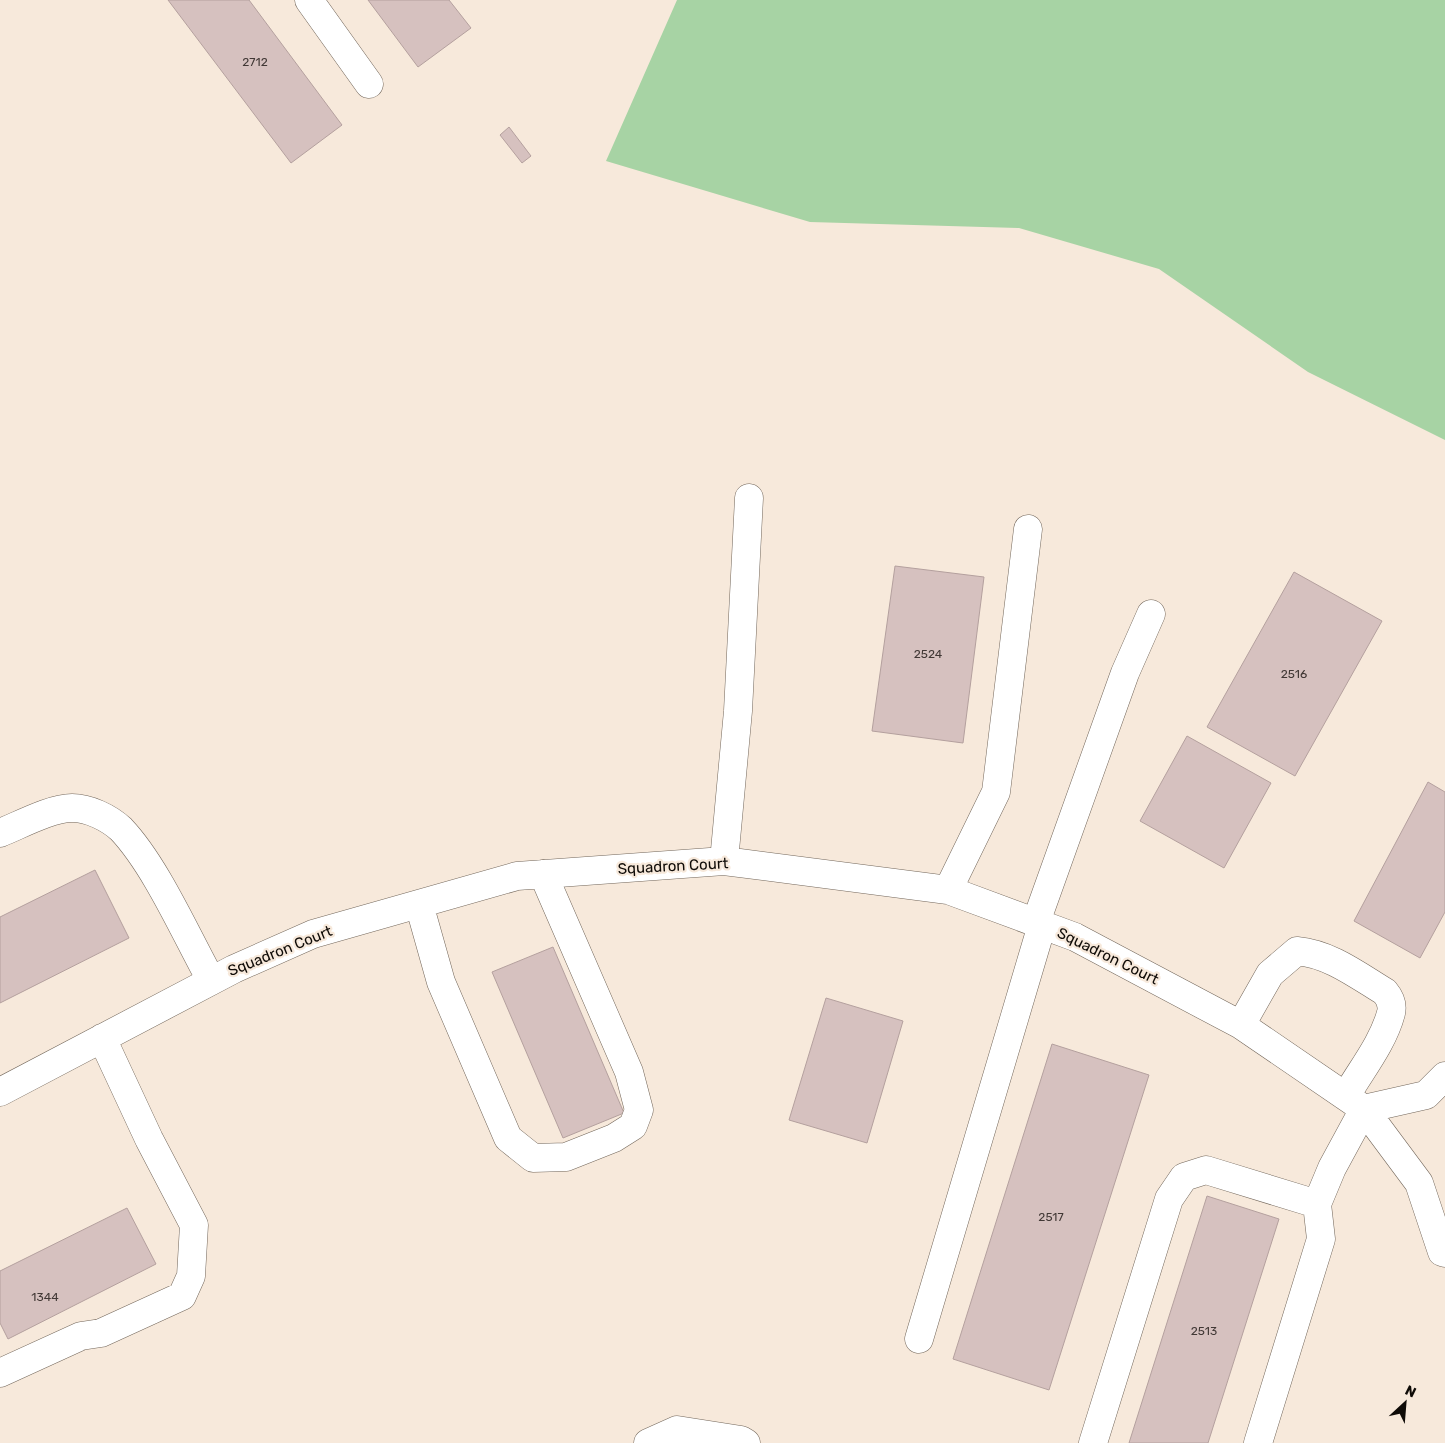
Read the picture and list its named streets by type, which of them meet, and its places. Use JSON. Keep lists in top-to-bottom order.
{
  "streets": {
    "street": ["Squadron Court"]
  },
  "house_numbers": [
    "2712",
    "2524",
    "2516",
    "2517",
    "1344",
    "2513"
  ],
  "north": "top right"
}
